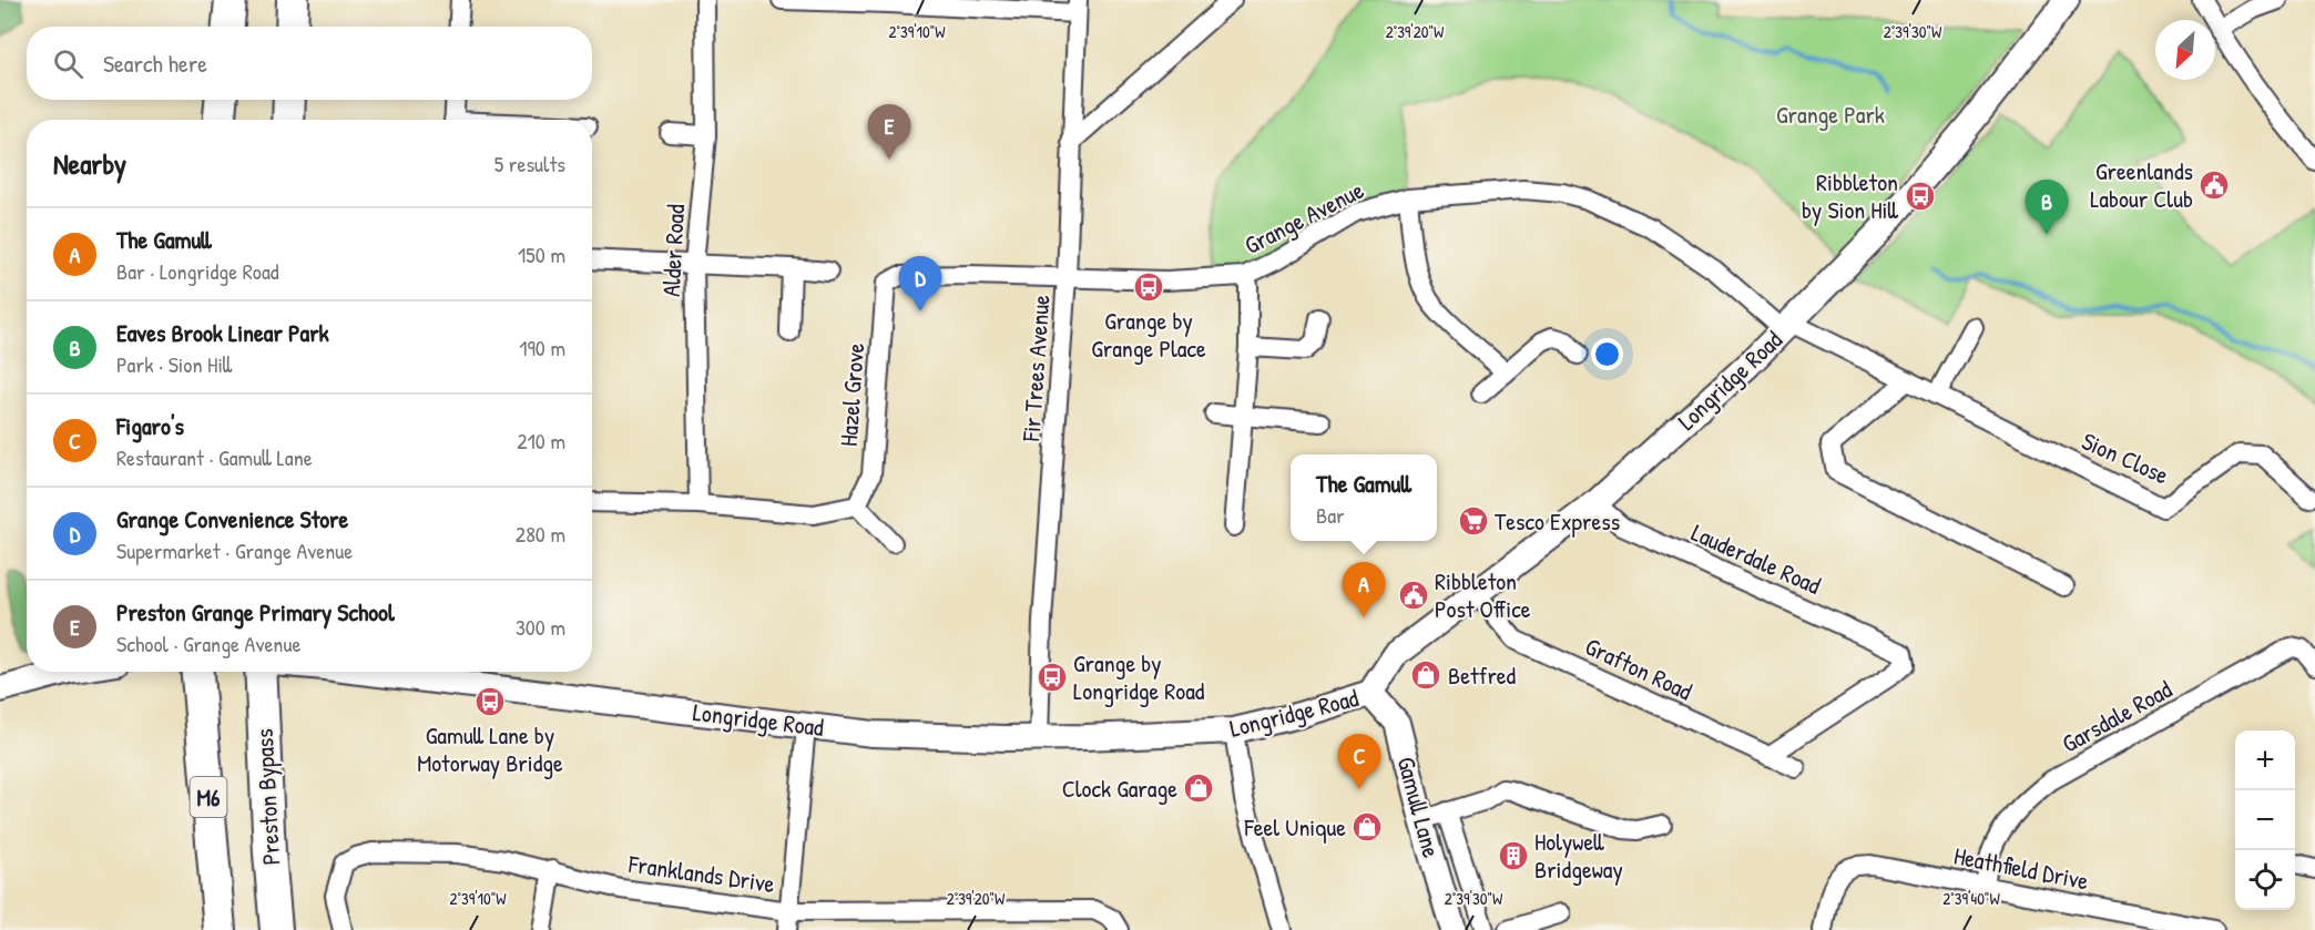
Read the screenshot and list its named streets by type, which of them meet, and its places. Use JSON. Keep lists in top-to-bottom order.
{
  "streets": {
    "highway": ["M6", "Preston Bypass"],
    "main road": ["Longridge Road", "Gamull Lane"],
    "street": [
      "Grange Avenue",
      "Alder Road",
      "Fir Trees Avenue",
      "Hazel Grove",
      "Sion Close",
      "Lauderdale Road",
      "Grafton Road",
      "Garsdale Road",
      "Heathfield Drive",
      "Franklands Drive"
    ]
  },
  "crossings": [
    ["Grange Avenue", "Fir Trees Avenue"],
    ["Grange Avenue", "Longridge Road"],
    ["Grange Avenue", "Hazel Grove"],
    ["Grange Avenue", "Sion Close"],
    ["Fir Trees Avenue", "Longridge Road"],
    ["Longridge Road", "Sion Close"],
    ["Longridge Road", "Lauderdale Road"],
    ["Longridge Road", "Grafton Road"],
    ["Longridge Road", "Gamull Lane"],
    ["Lauderdale Road", "Grafton Road"],
    ["Garsdale Road", "Heathfield Drive"]
  ],
  "parks": ["Grange Park"],
  "places": {
    "public building": ["Greenlands Labour Club", "Ribbleton Post Office"],
    "bus stop": [
      "Ribbleton by Sion Hill",
      "Grange by Grange Place",
      "Grange by Longridge Road",
      "Gamull Lane by Motorway Bridge"
    ],
    "supermarket": ["Tesco Express"],
    "shop": ["Betfred", "Clock Garage", "Feel Unique"],
    "building": ["Holywell Bridgeway"]
  },
  "north": "bottom left",
  "page": {
    "search": "Search here",
    "pins": [
      "E",
      "B",
      "D",
      "A",
      "C"
    ],
    "heading": ["Nearby", "5 results"],
    "list": [
      {
        "mark": "A",
        "name": "The Gamull",
        "note": "Bar · Longridge Road",
        "value": "150 m"
      },
      {
        "mark": "B",
        "name": "Eaves Brook Linear Park",
        "note": "Park · Sion Hill",
        "value": "190 m"
      },
      {
        "mark": "C",
        "name": "Figaro's",
        "note": "Restaurant · Gamull Lane",
        "value": "210 m"
      },
      {
        "mark": "D",
        "name": "Grange Convenience Store",
        "note": "Supermarket · Grange Avenue",
        "value": "280 m"
      },
      {
        "mark": "E",
        "name": "Preston Grange Primary School",
        "note": "School · Grange Avenue",
        "value": "300 m"
      }
    ],
    "popup": ["The Gamull", "Bar"],
    "map_buttons": ["+", "−"]
  },
  "coordinates": [
    "2°39'10\"W",
    "2°39'20\"W",
    "2°39'30\"W",
    "2°39'40\"W"
  ]
}
